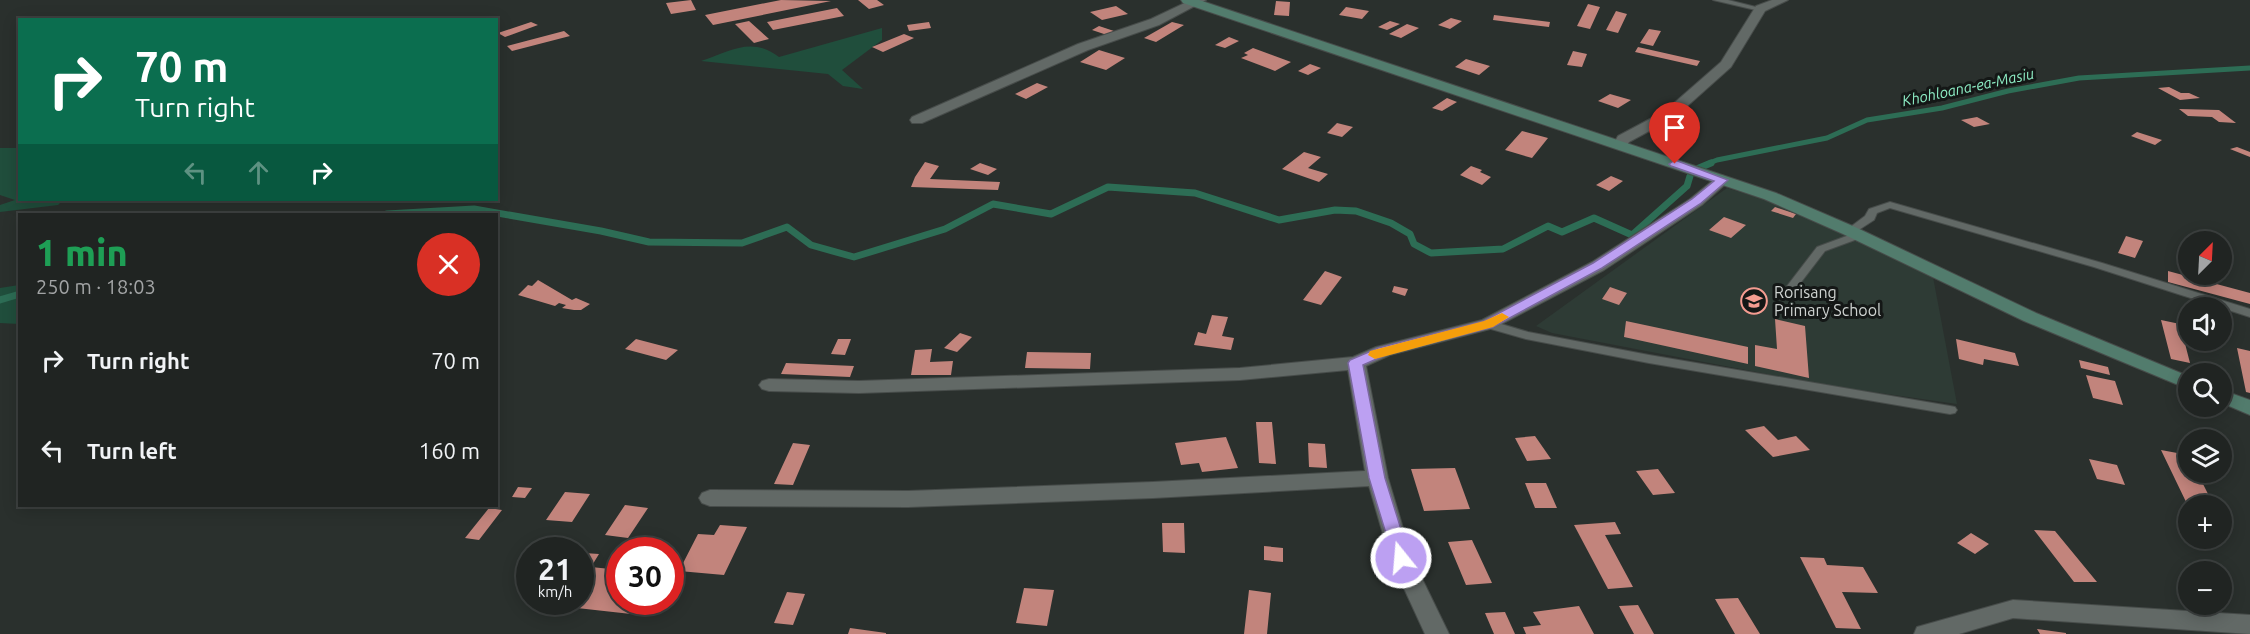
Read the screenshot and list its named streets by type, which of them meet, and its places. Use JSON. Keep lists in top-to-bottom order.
{
  "water": ["Khohloana-ea-Masiu"],
  "places": {
    "school or university": ["Rorisang Primary School"]
  },
  "north": "top right",
  "page": {
    "turn": ["70 m", "Turn right"],
    "heading": ["1 min", "250 m · 18:03"],
    "map_buttons": ["+", "−"],
    "list": [
      {
        "name": "Turn right",
        "value": "70 m"
      },
      {
        "name": "Turn left",
        "value": "160 m"
      }
    ],
    "speed": "21 km/h",
    "limit": "30"
  }
}
